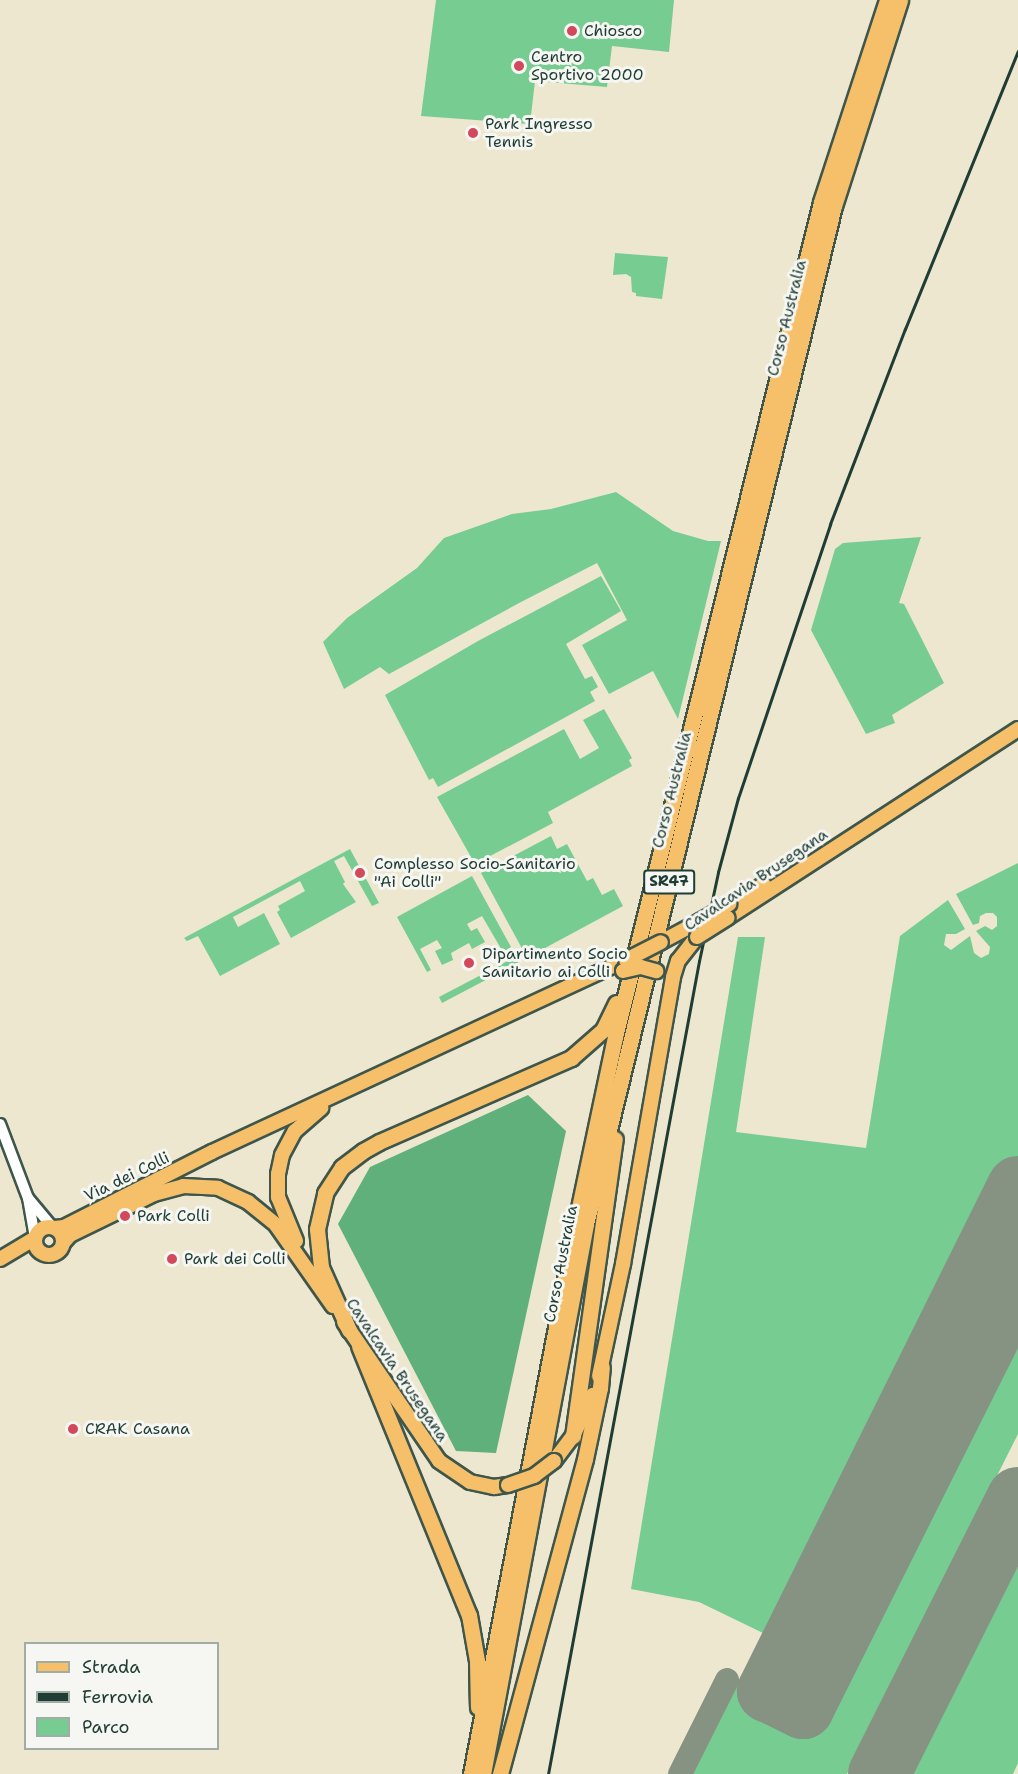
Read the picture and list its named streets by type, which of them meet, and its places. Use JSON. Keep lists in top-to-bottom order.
{
  "streets": {
    "highway": ["Corso Australia", "SR47"],
    "main road": ["Cavalcavia Brusegana", "Via dei Colli"]
  },
  "crossings": [
    ["Cavalcavia Brusegana", "Via dei Colli"]
  ],
  "places": [
    "Chiosco",
    "Centro Sportivo 2000",
    "Park Ingresso Tennis",
    "Complesso Socio-Sanitario \"Ai Colli\"",
    "Dipartimento Socio Sanitario ai Colli",
    "Park Colli",
    "Park dei Colli",
    "CRAK Casana"
  ],
  "legend": ["Strada", "Ferrovia", "Parco"]
}
